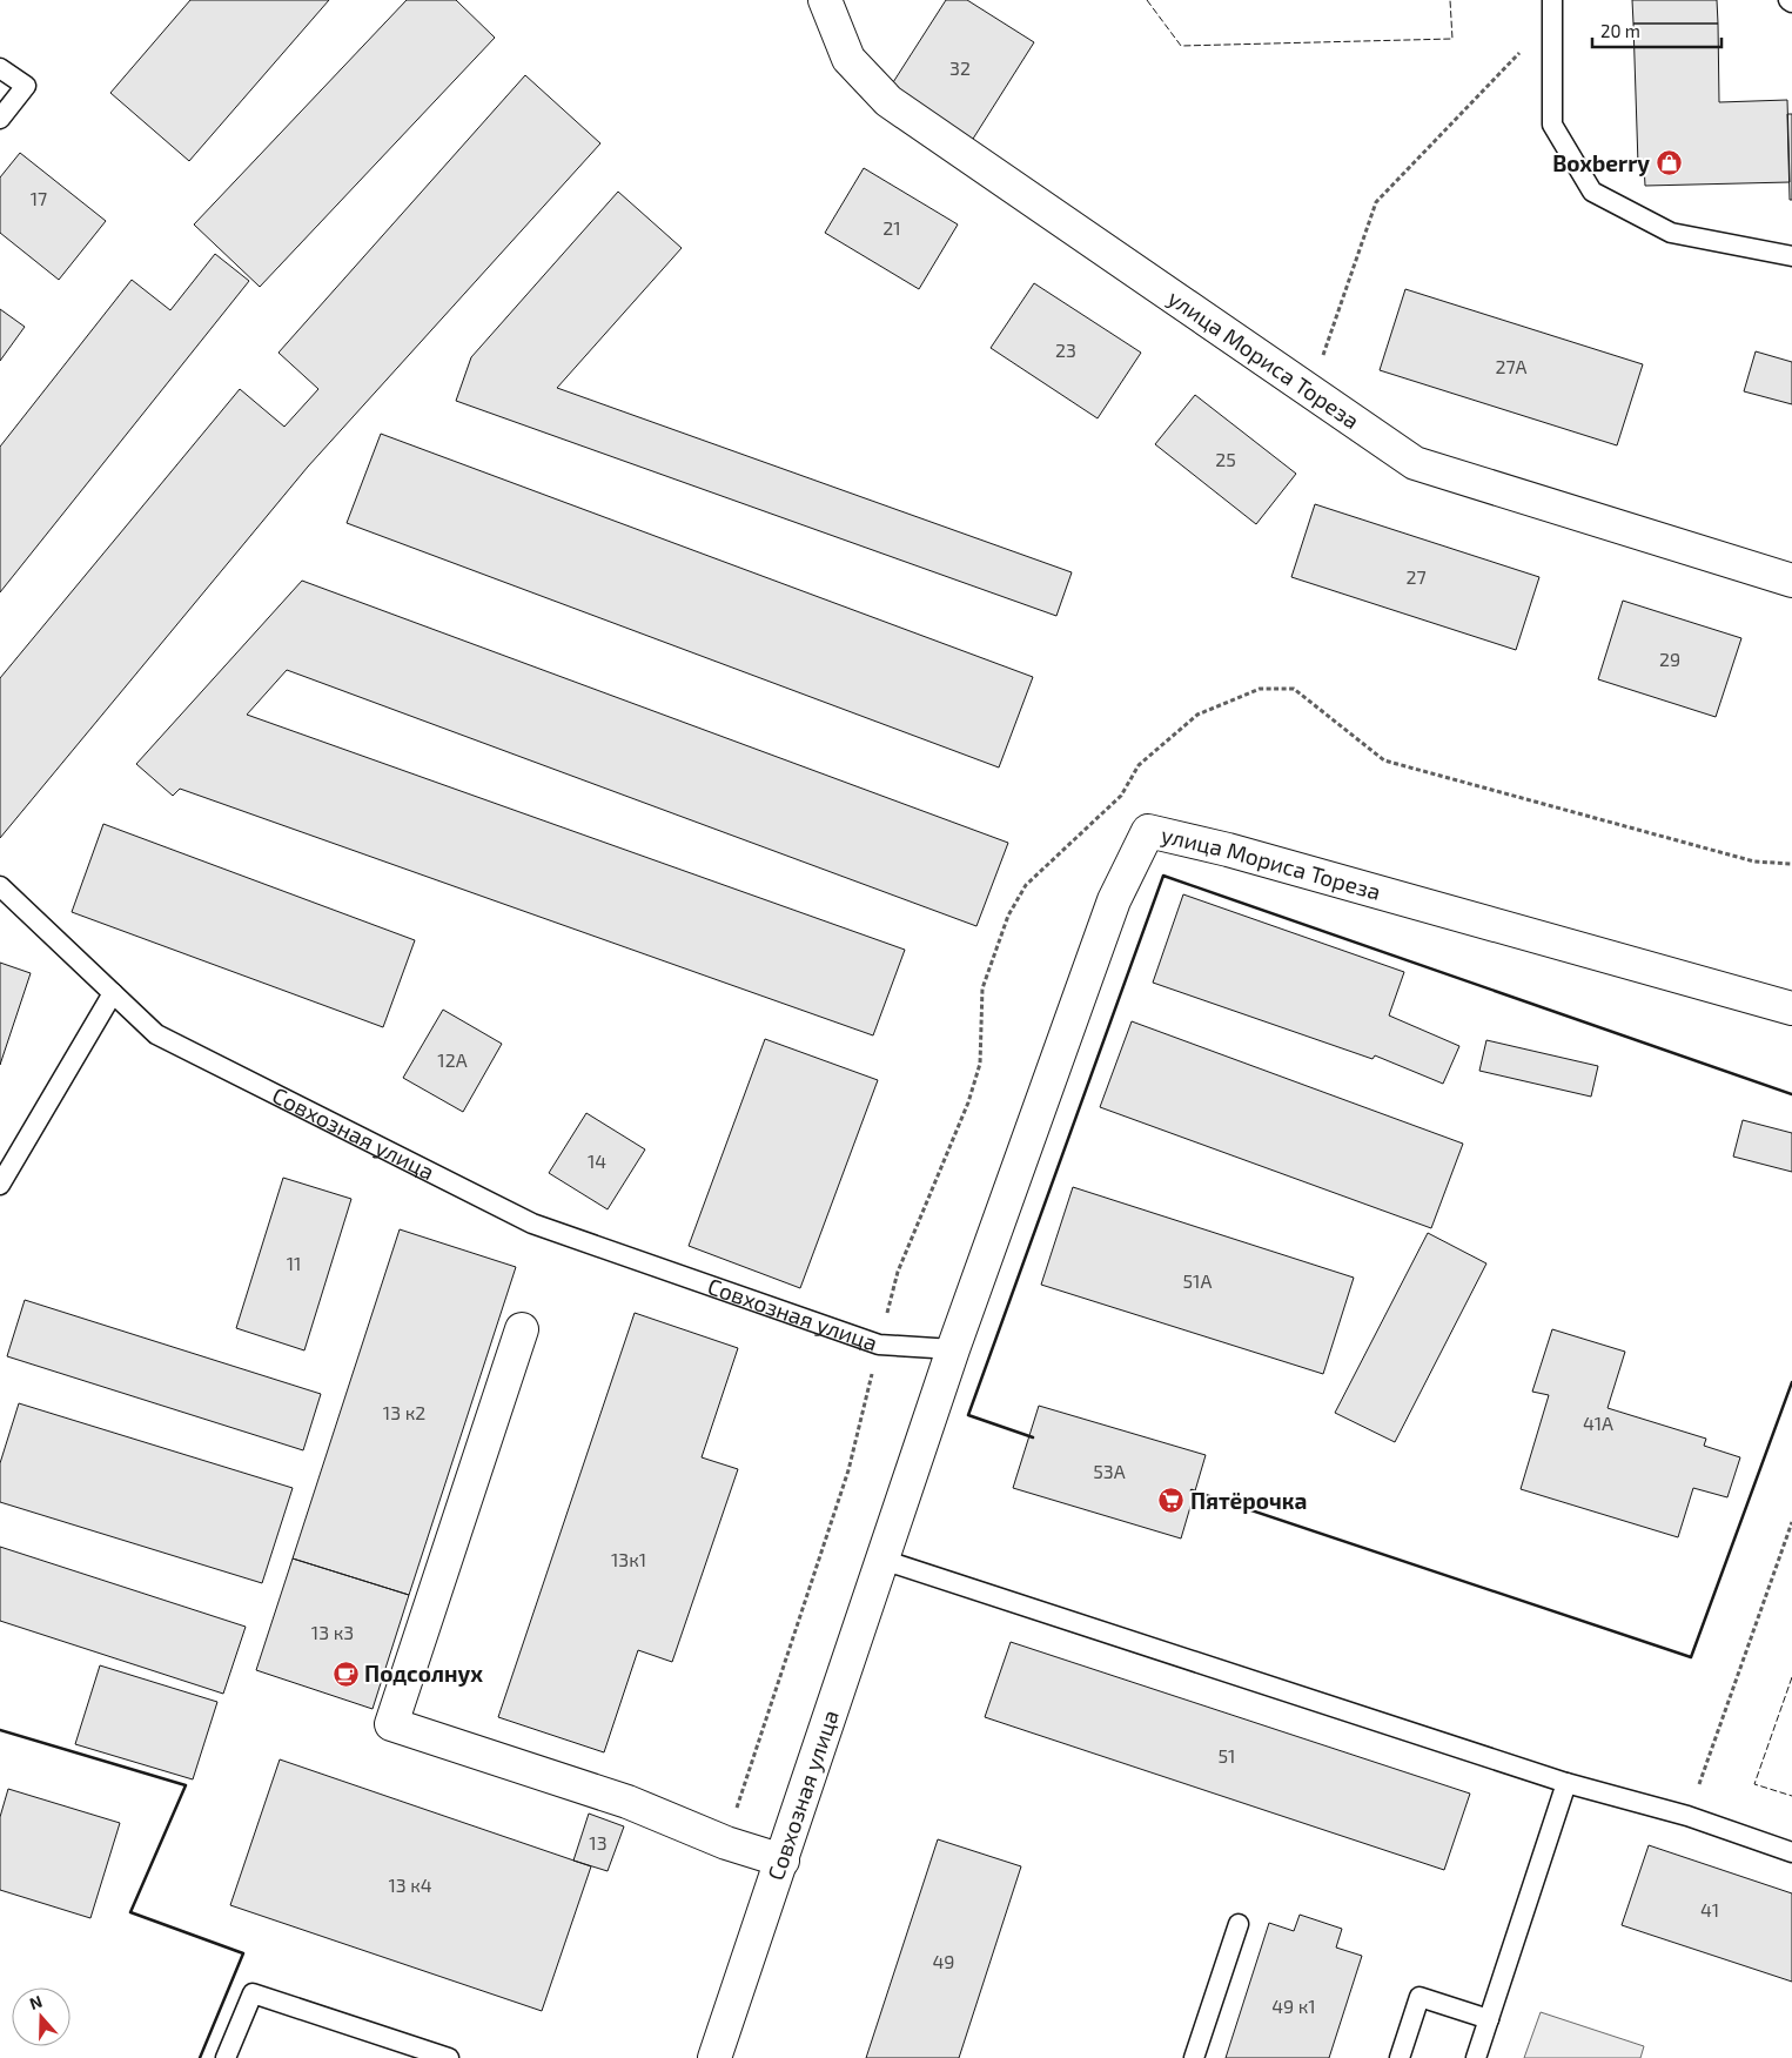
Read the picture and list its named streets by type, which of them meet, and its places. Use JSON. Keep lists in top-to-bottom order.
{
  "streets": {
    "street": ["улица Мориса Тореза", "Совхозная улица"]
  },
  "crossings": [
    ["улица Мориса Тореза", "Совхозная улица"]
  ],
  "places": {
    "shop": ["Boxberry"],
    "supermarket": ["Пятёрочка"],
    "cafe": ["Подсолнух"]
  },
  "house_numbers": [
    "32",
    "17",
    "21",
    "23",
    "27А",
    "25",
    "27",
    "29",
    "12А",
    "14",
    "11",
    "51А",
    "13 к2",
    "41А",
    "53А",
    "13к1",
    "13 к3",
    "51",
    "13",
    "13 к4",
    "41",
    "49",
    "49 к1"
  ],
  "scale_bar": "20 m",
  "north": "top"
}
